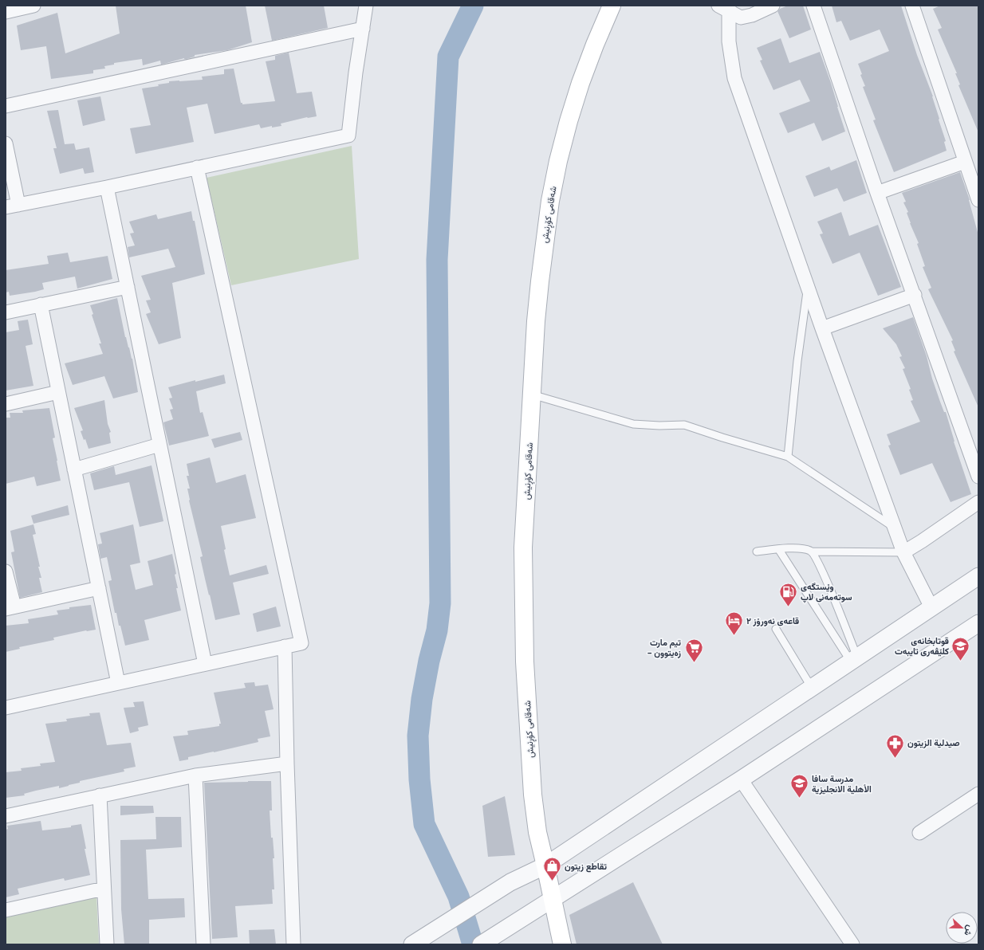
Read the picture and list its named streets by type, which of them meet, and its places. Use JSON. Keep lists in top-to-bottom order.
{
  "streets": {
    "main road": ["شەقامی کۆڕنیش"]
  },
  "places": {
    "fuel station": ["وێستگەی سوتەمەنی لاپ"],
    "hotel": ["قاعەی نەورۆز ٢"],
    "school or university": ["قوتابخانەی کلێڤەری تایبەت", "مدرسة سافا الأهلية الانجليزية"],
    "supermarket": ["تیم مارت - زەیتوون"],
    "pharmacy": ["صيدلية الزيتون"],
    "shop": ["تقاطع زيتون"]
  },
  "north": "right"
}
